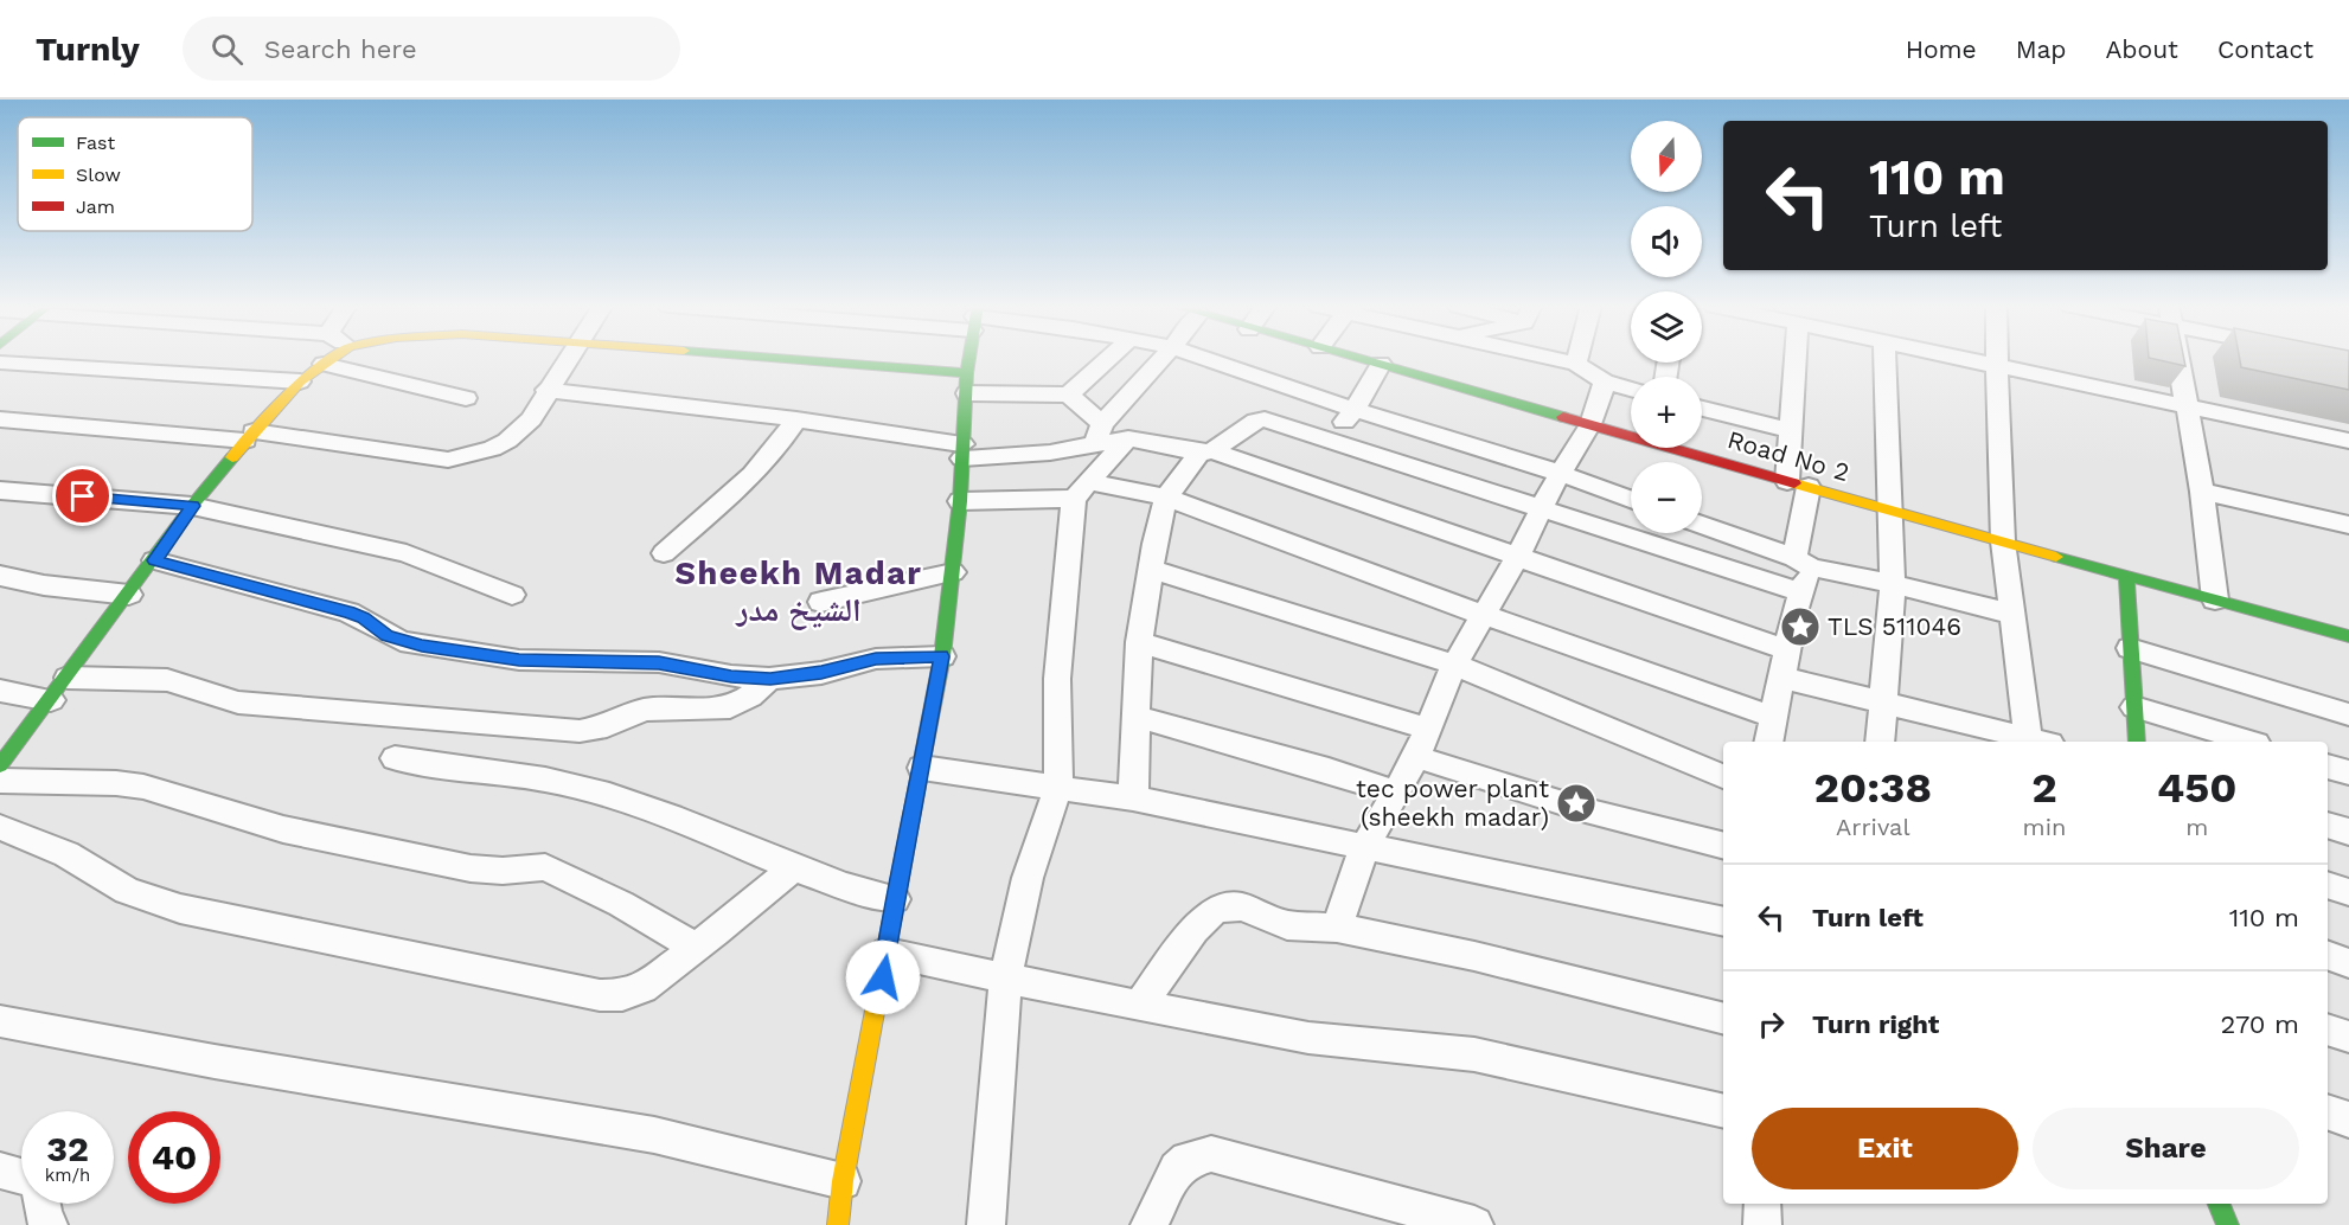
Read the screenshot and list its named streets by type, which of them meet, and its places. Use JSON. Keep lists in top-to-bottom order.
{
  "streets": {
    "street": ["Road No 2"]
  },
  "districts": ["Sheekh Madar الشيخ مدر"],
  "places": {
    "place": ["TLS 511046", "tec power plant (sheekh madar)"]
  },
  "legend": ["Fast", "Slow", "Jam"],
  "north": "bottom",
  "page": {
    "header": "Turnly",
    "search": "Search here",
    "nav": [
      "Home",
      "Map",
      "About",
      "Contact"
    ],
    "map_buttons": ["+", "−"],
    "turn": ["110 m", "Turn left"],
    "eta": [
      "20:38",
      "Arrival",
      "2",
      "min",
      "450",
      "m"
    ],
    "list": [
      {
        "name": "Turn left",
        "value": "110 m"
      },
      {
        "name": "Turn right",
        "value": "270 m"
      }
    ],
    "buttons": ["Exit", "Share"],
    "speed": "32 km/h",
    "limit": "40"
  }
}
